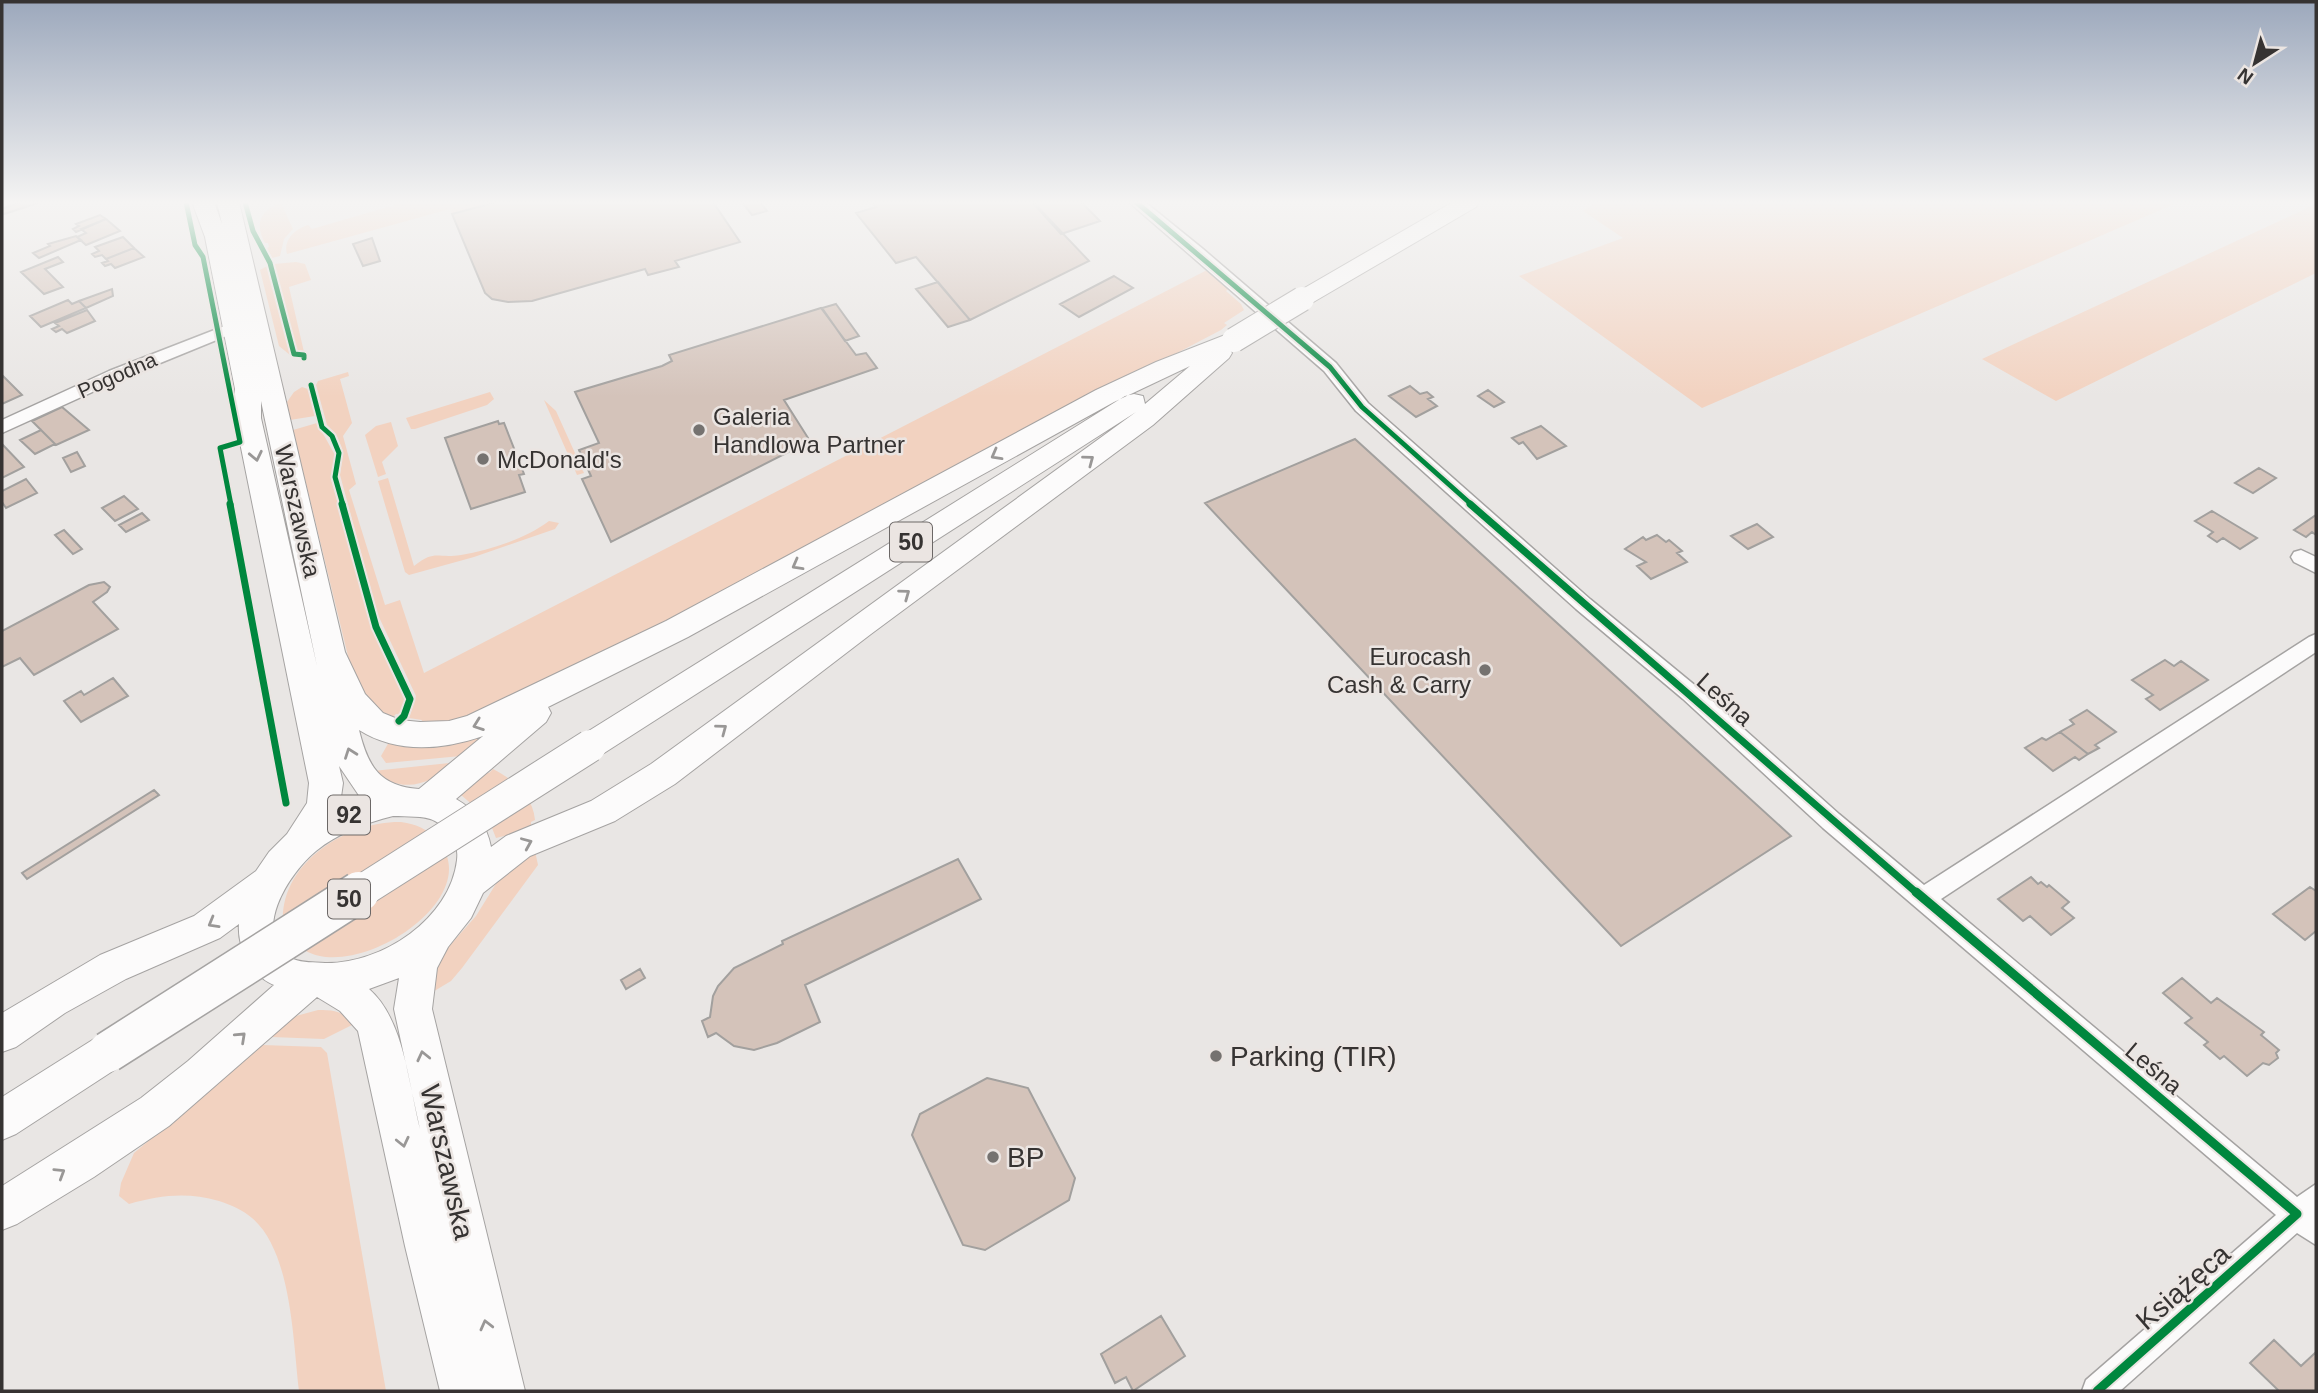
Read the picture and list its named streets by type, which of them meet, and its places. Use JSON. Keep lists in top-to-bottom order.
{
  "streets": {
    "main road": ["Warszawska", "50", "92"],
    "street": ["Pogodna", "Leśna", "Książęca"]
  },
  "crossings": [
    ["Pogodna", "Warszawska"],
    ["Warszawska", "92"],
    ["Leśna", "Książęca"]
  ],
  "places": [
    "Galeria Handlowa Partner",
    "McDonald's",
    "Eurocash Cash & Carry",
    "Parking (TIR)",
    "BP"
  ],
  "north": "bottom left"
}
